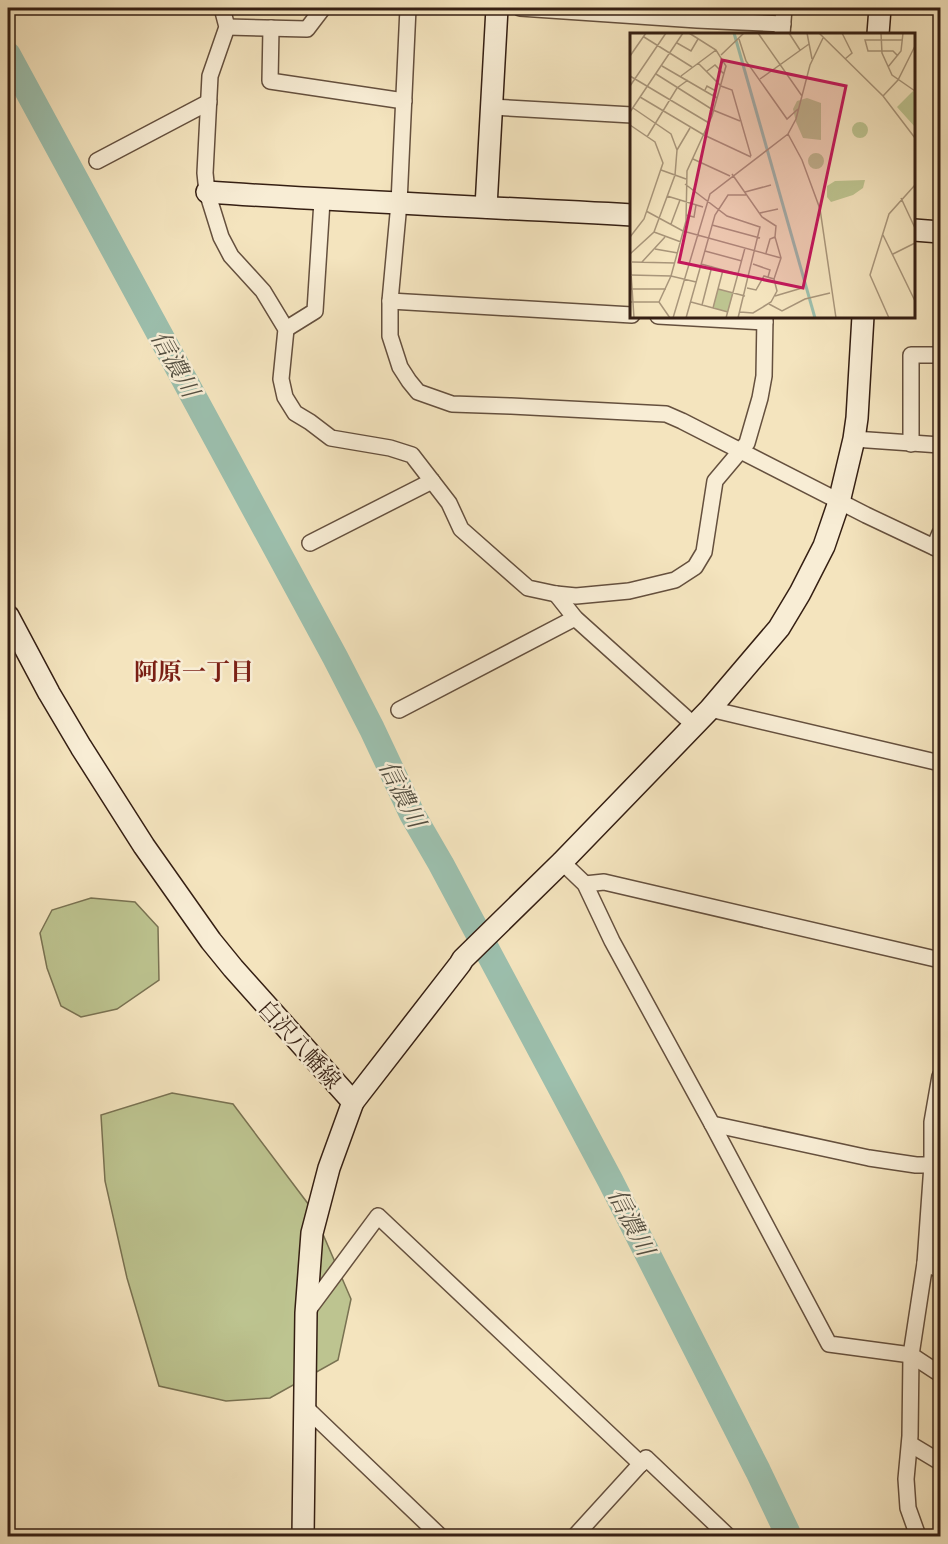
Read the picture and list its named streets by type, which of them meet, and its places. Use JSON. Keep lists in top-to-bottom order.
{
  "streets": {
    "street": ["白沢八幡線"]
  },
  "districts": ["阿原一丁目"],
  "water": ["信濃川"]
}
